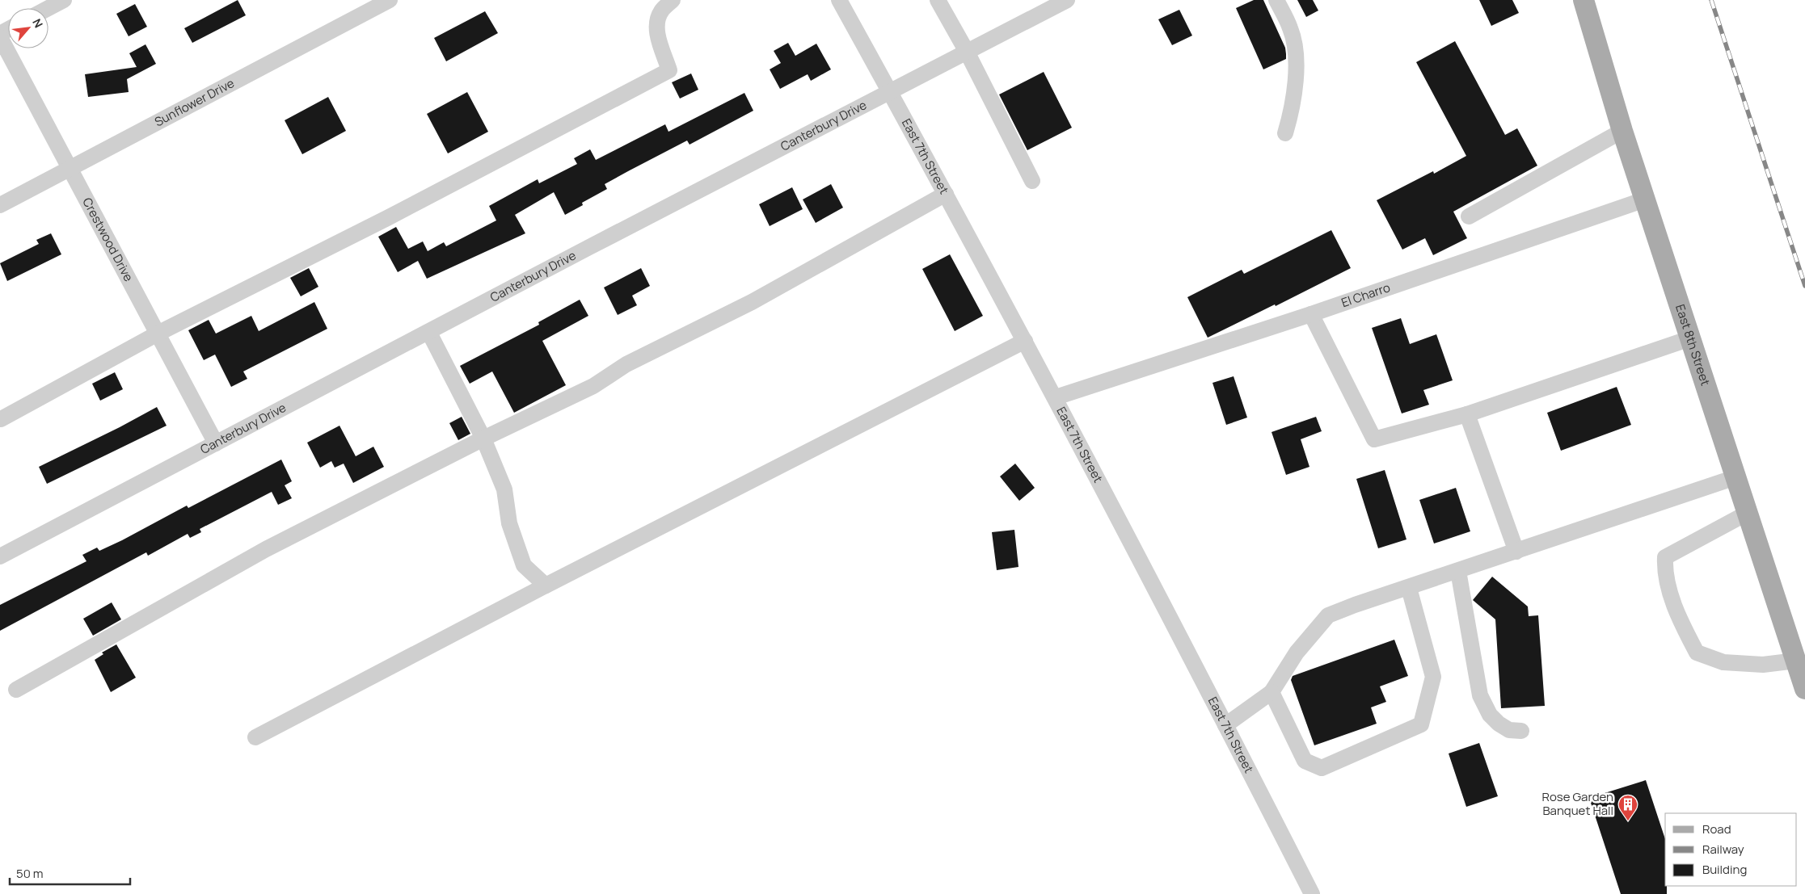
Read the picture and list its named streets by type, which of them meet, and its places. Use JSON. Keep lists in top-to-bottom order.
{
  "streets": {
    "main road": ["East 8th Street"],
    "street": [
      "Sunflower Drive",
      "Canterbury Drive",
      "East 7th Street",
      "Crestwood Drive",
      "El Charro"
    ]
  },
  "crossings": [
    ["Sunflower Drive", "Crestwood Drive"],
    ["Canterbury Drive", "East 7th Street"],
    ["Canterbury Drive", "Crestwood Drive"],
    ["East 7th Street", "El Charro"],
    ["El Charro", "East 8th Street"]
  ],
  "places": {
    "building": ["Rose Garden Banquet Hall"]
  },
  "legend": ["Road", "Railway", "Building"],
  "scale_bar": "50 m",
  "north": "top right"
}
